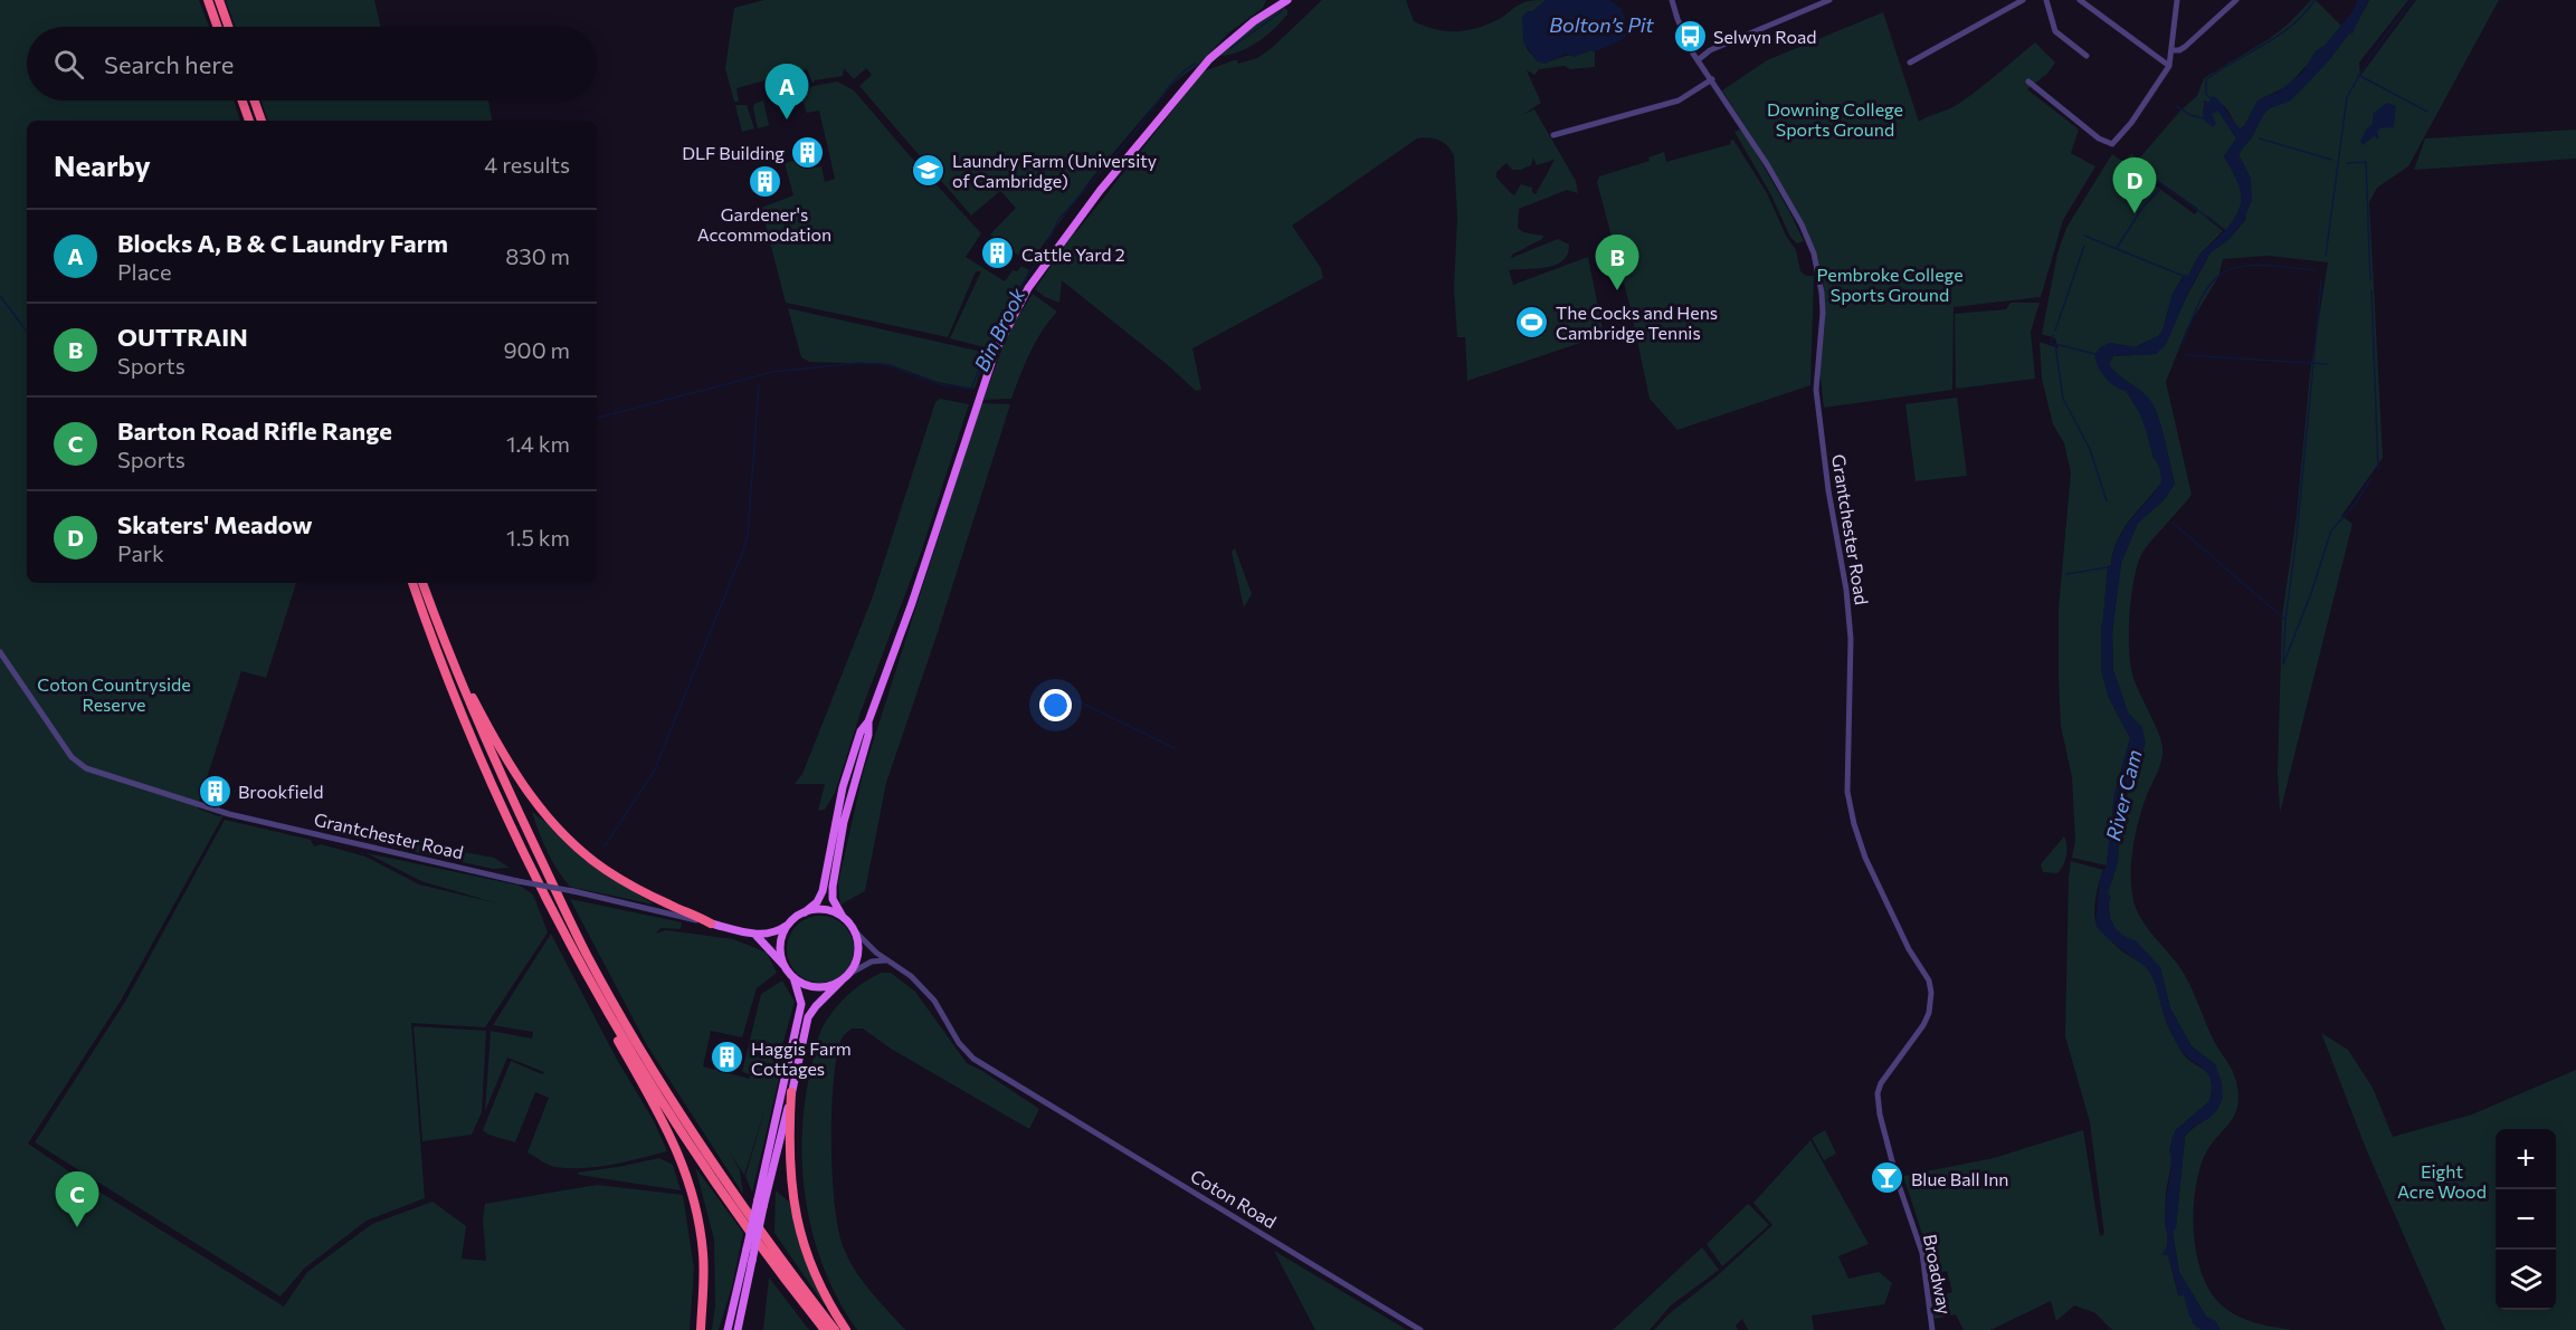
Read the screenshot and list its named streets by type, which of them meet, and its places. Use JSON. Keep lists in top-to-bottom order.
{
  "streets": {
    "street": ["Grantchester Road", "Coton Road", "Broadway"]
  },
  "crossings": [
    ["Grantchester Road", "Broadway"]
  ],
  "water": ["Bolton’s Pit", "Bin Brook", "River Cam"],
  "parks": [
    "Downing College Sports Ground",
    "Pembroke College Sports Ground",
    "Coton Countryside Reserve",
    "Eight Acre Wood"
  ],
  "places": {
    "bus stop": ["Selwyn Road"],
    "building": [
      "DLF Building",
      "Gardener's Accommodation",
      "Cattle Yard 2",
      "Brookfield",
      "Haggis Farm Cottages"
    ],
    "school or university": ["Laundry Farm (University of Cambridge)"],
    "sports": ["The Cocks and Hens Cambridge Tennis"],
    "bar": ["Blue Ball Inn"]
  },
  "page": {
    "search": "Search here",
    "pins": [
      "A",
      "D",
      "B",
      "C"
    ],
    "heading": ["Nearby", "4 results"],
    "list": [
      {
        "mark": "A",
        "name": "Blocks A, B & C Laundry Farm",
        "note": "Place",
        "value": "830 m"
      },
      {
        "mark": "B",
        "name": "OUTTRAIN",
        "note": "Sports",
        "value": "900 m"
      },
      {
        "mark": "C",
        "name": "Barton Road Rifle Range",
        "note": "Sports",
        "value": "1.4 km"
      },
      {
        "mark": "D",
        "name": "Skaters' Meadow",
        "note": "Park",
        "value": "1.5 km"
      }
    ],
    "map_buttons": ["+", "−"]
  }
}
